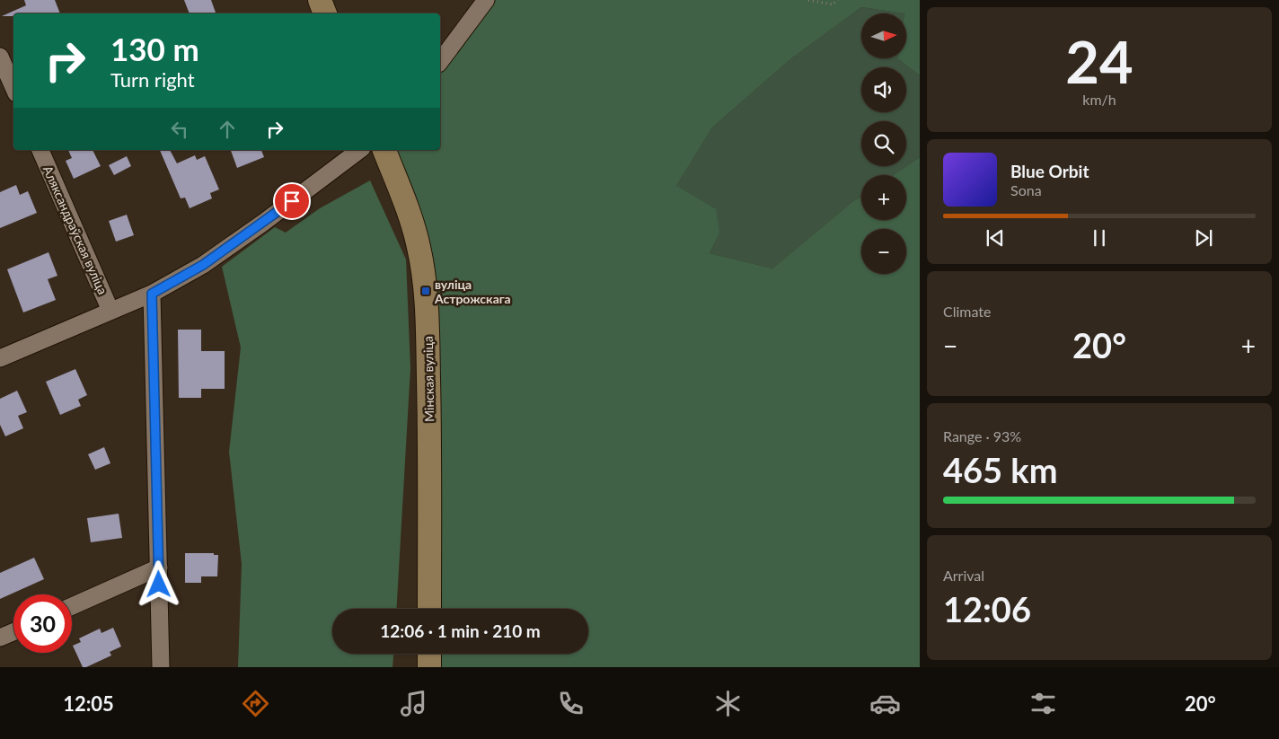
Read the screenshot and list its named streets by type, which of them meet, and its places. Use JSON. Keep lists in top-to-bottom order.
{
  "streets": {
    "main road": ["Мінская вуліца"],
    "street": ["Аляксандраўская вуліца"]
  },
  "places": {
    "transit": ["вуліца Астрожскага"]
  },
  "north": "right",
  "page": {
    "tile": [
      ["24", "km/h"],
      "Climate",
      ["Range · 93%", "465 km"],
      ["Arrival", "12:06"]
    ],
    "map_buttons": ["+", "−"],
    "turn": ["130 m", "Turn right"],
    "song": ["Blue Orbit", "Sona"],
    "heat": ["−", "20°", "+"],
    "limit": "30",
    "trip": "12:06 · 1 min · 210 m",
    "tabs": ["12:05", "20°"]
  }
}
